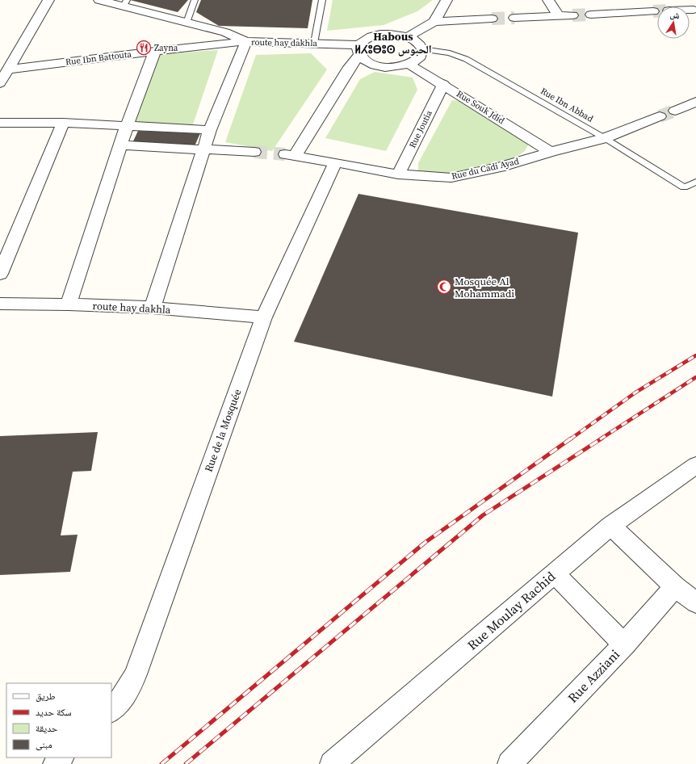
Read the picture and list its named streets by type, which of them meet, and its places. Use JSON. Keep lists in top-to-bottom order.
{
  "streets": {
    "street": [
      "route hay dakhla",
      "Rue Ibn Battouta",
      "Rue Souk Jdid",
      "Rue Joutia",
      "Rue du Cadi Ayad",
      "Rue de la Mosquée",
      "Rue Moulay Rachid",
      "Rue Azziani"
    ],
    "lane": ["Rue Ibn Abbad"]
  },
  "crossings": [
    ["route hay dakhla", "Rue Ibn Battouta"],
    ["route hay dakhla", "Rue du Cadi Ayad"],
    ["route hay dakhla", "Rue de la Mosquée"],
    ["Rue Ibn Abbad", "Rue du Cadi Ayad"],
    ["Rue Souk Jdid", "Rue Joutia"],
    ["Rue Souk Jdid", "Rue du Cadi Ayad"],
    ["Rue Joutia", "Rue du Cadi Ayad"],
    ["Rue du Cadi Ayad", "Rue de la Mosquée"]
  ],
  "districts": ["Habous ⵍⵃⵓⴱⵓⵙ الحبوس"],
  "places": {
    "restaurant": ["Zayna"],
    "mosque": ["Mosquée Al Mohammadi"]
  },
  "legend": [
    "طريق",
    "سكة حديد",
    "حديقة",
    "مبنى"
  ],
  "north": "top"
}
